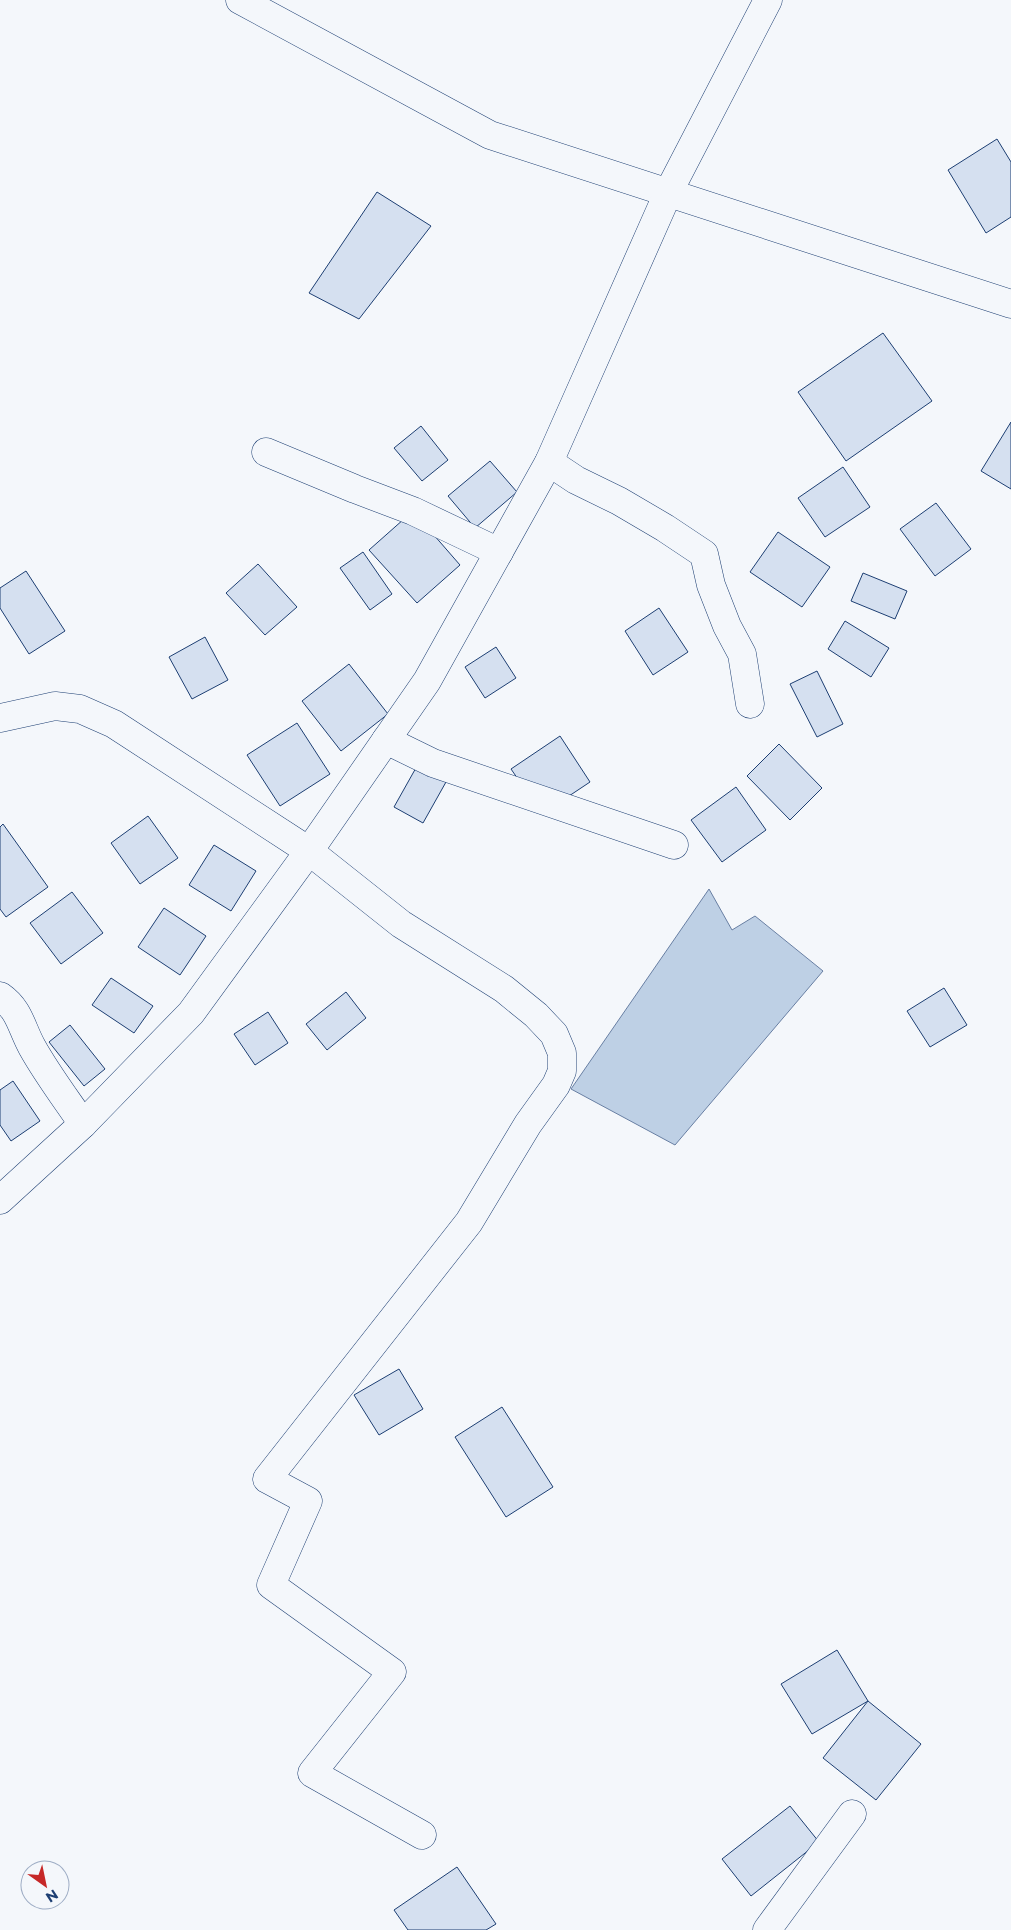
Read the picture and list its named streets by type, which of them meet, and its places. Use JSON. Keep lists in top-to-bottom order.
{
  "north": "bottom right"
}
